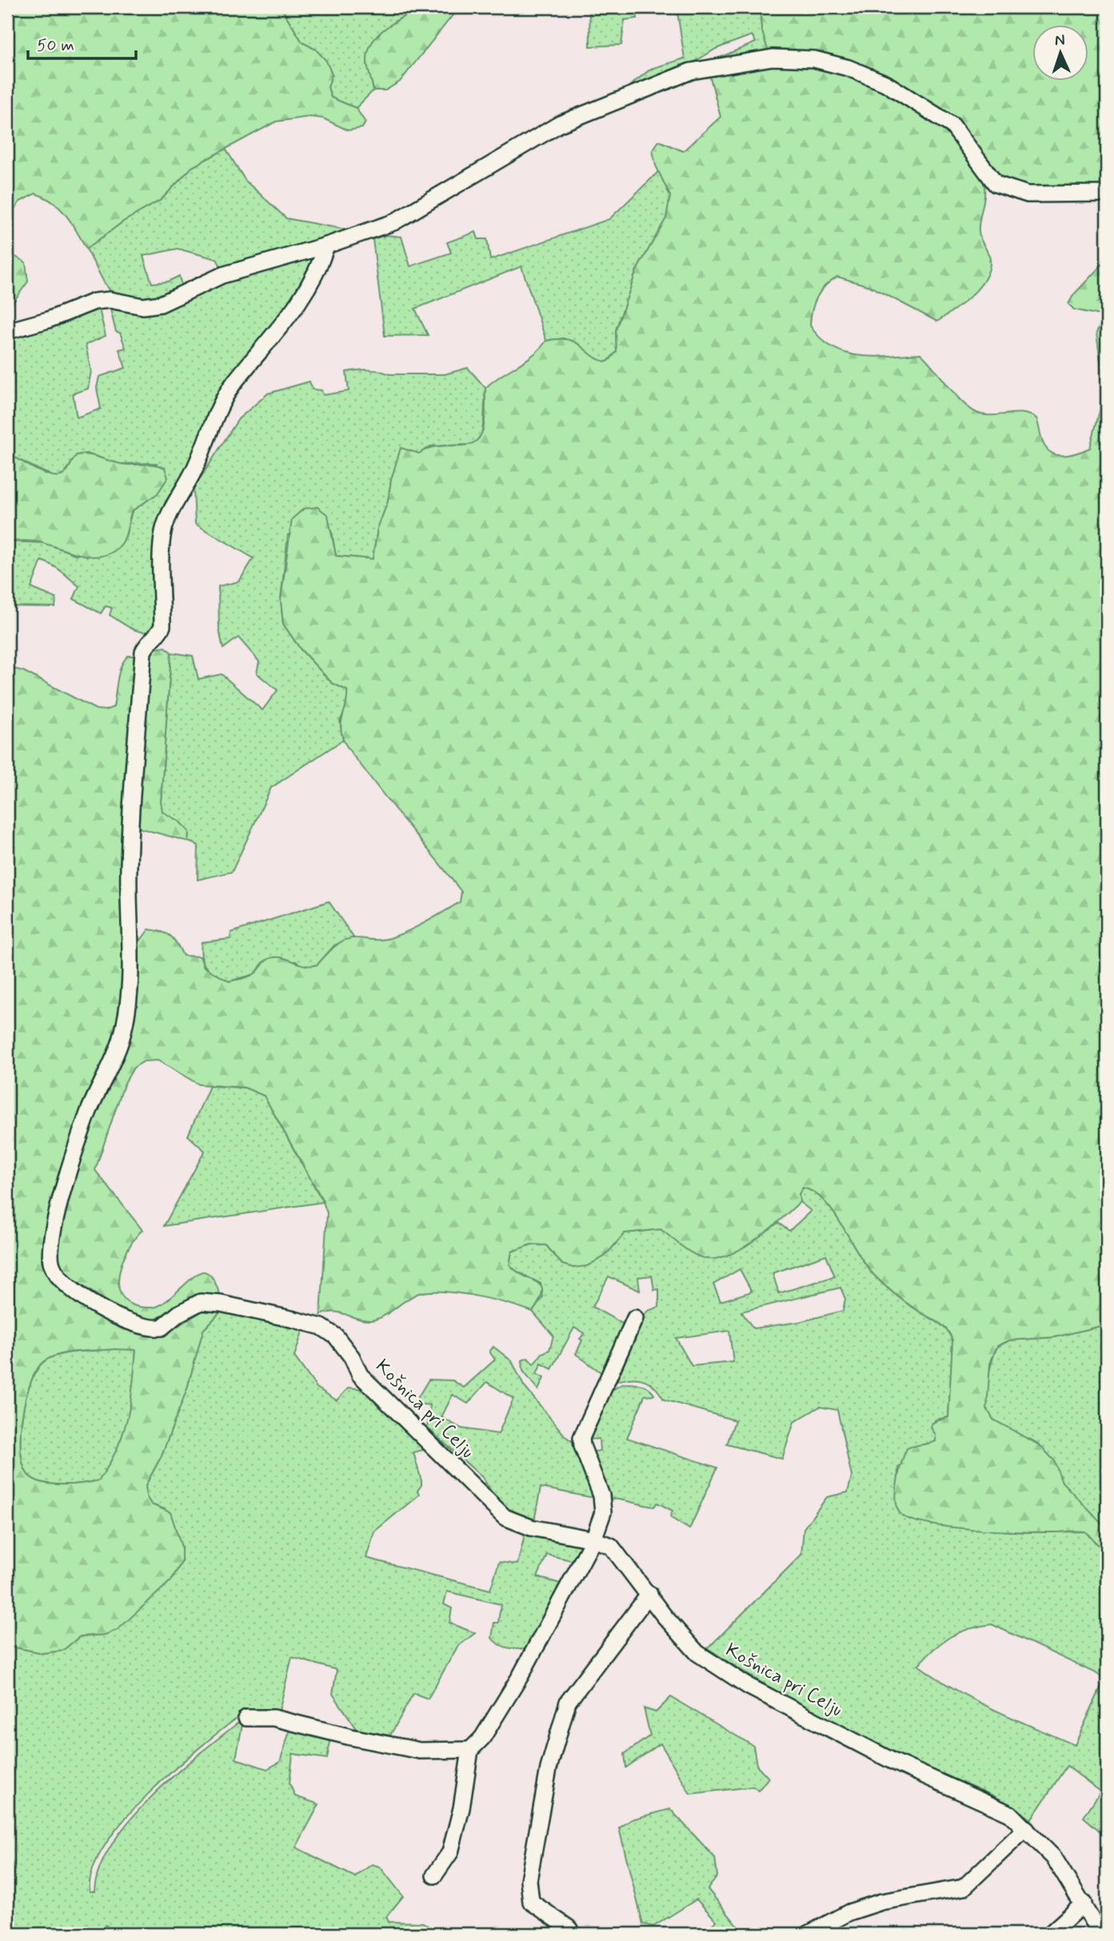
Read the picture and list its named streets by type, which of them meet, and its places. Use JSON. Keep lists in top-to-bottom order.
{
  "streets": {
    "street": ["Košnica pri Celju"]
  },
  "scale_bar": "50 m",
  "north": "top"
}
